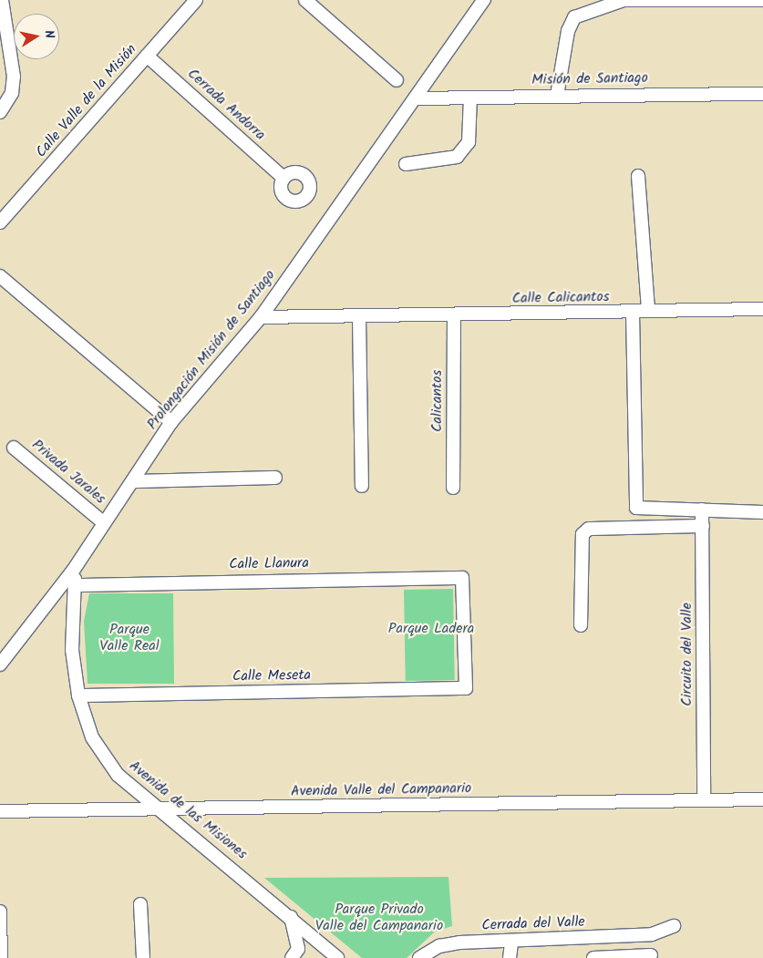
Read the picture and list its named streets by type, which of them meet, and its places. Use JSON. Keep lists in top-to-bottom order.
{
  "streets": {
    "street": [
      "Misión de Santiago",
      "Calle Valle de la Misión",
      "Cerrada Andorra",
      "Calle Calicantos",
      "Prolongación Misión de Santiago",
      "Calicantos",
      "Privada Jarales",
      "Calle Llanura",
      "Circuito del Valle",
      "Calle Meseta",
      "Avenida Valle del Campanario",
      "Avenida de las Misiones",
      "Cerrada del Valle"
    ]
  },
  "crossings": [
    ["Misión de Santiago", "Prolongación Misión de Santiago"],
    ["Calle Valle de la Misión", "Cerrada Andorra"],
    ["Calle Calicantos", "Prolongación Misión de Santiago"],
    ["Calle Calicantos", "Calicantos"],
    ["Prolongación Misión de Santiago", "Privada Jarales"],
    ["Prolongación Misión de Santiago", "Avenida de las Misiones"],
    ["Calle Llanura", "Calle Meseta"],
    ["Calle Llanura", "Avenida de las Misiones"],
    ["Circuito del Valle", "Avenida Valle del Campanario"],
    ["Calle Meseta", "Avenida de las Misiones"],
    ["Avenida Valle del Campanario", "Avenida de las Misiones"]
  ],
  "parks": ["Parque Ladera", "Parque Valle Real", "Parque Privado Valle del Campanario"],
  "north": "right"
}
